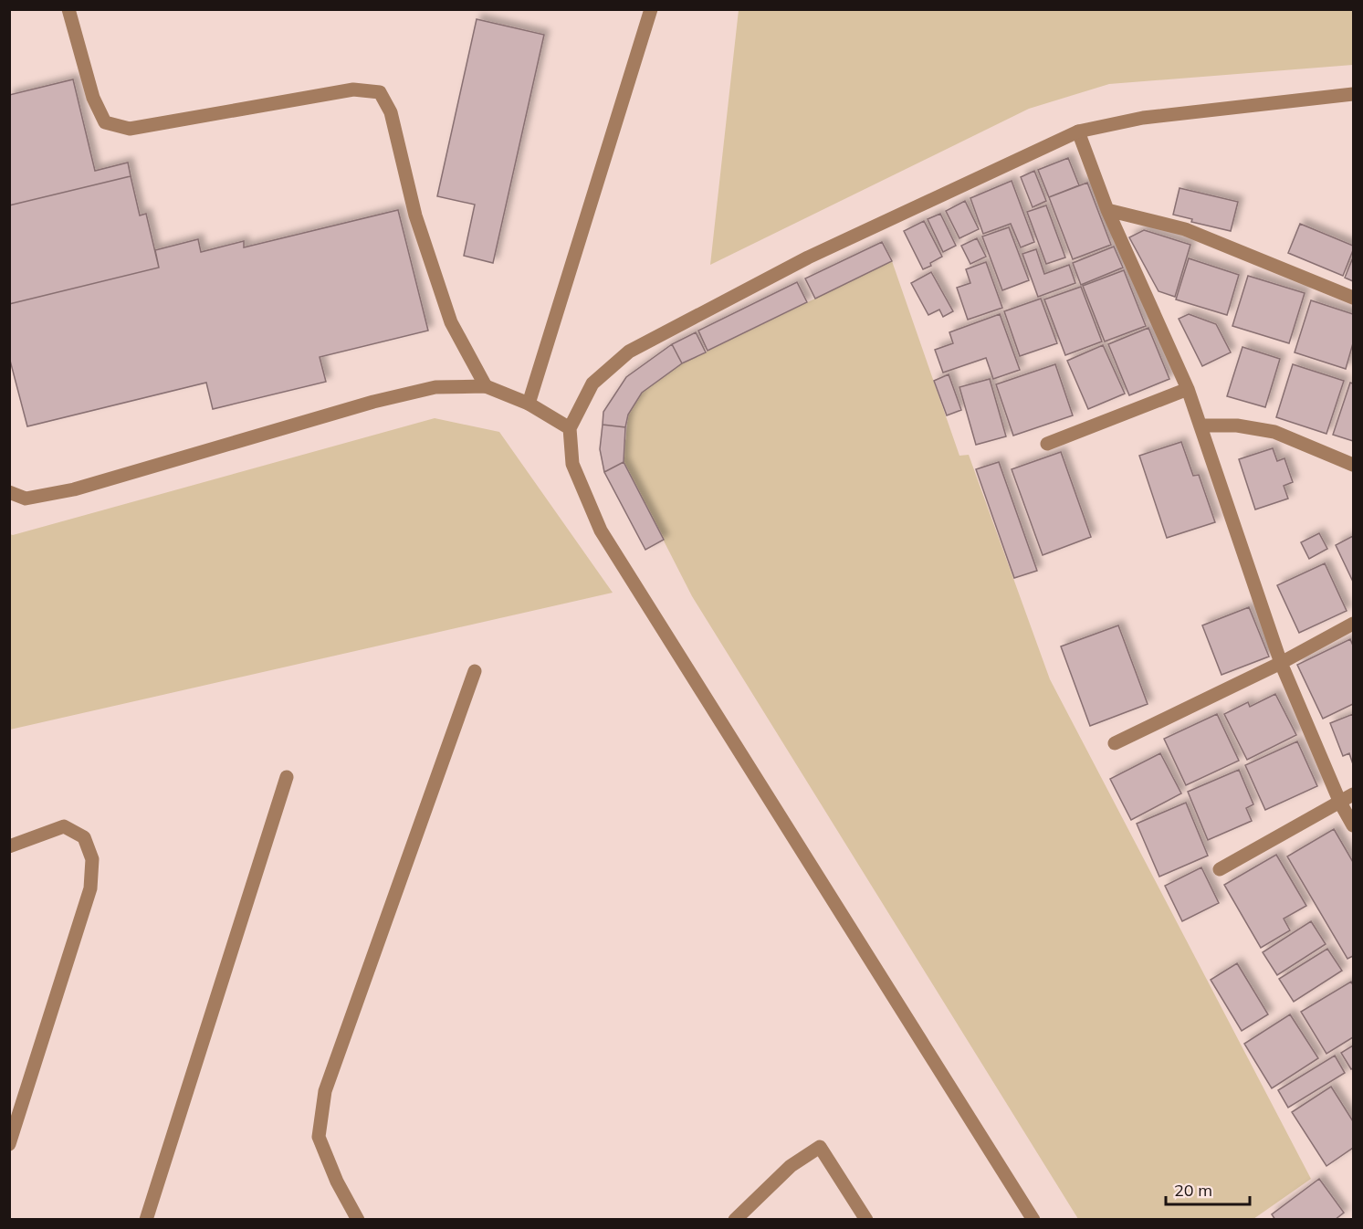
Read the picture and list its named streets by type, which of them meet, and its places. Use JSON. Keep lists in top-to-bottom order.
{
  "scale_bar": "20 m"
}
